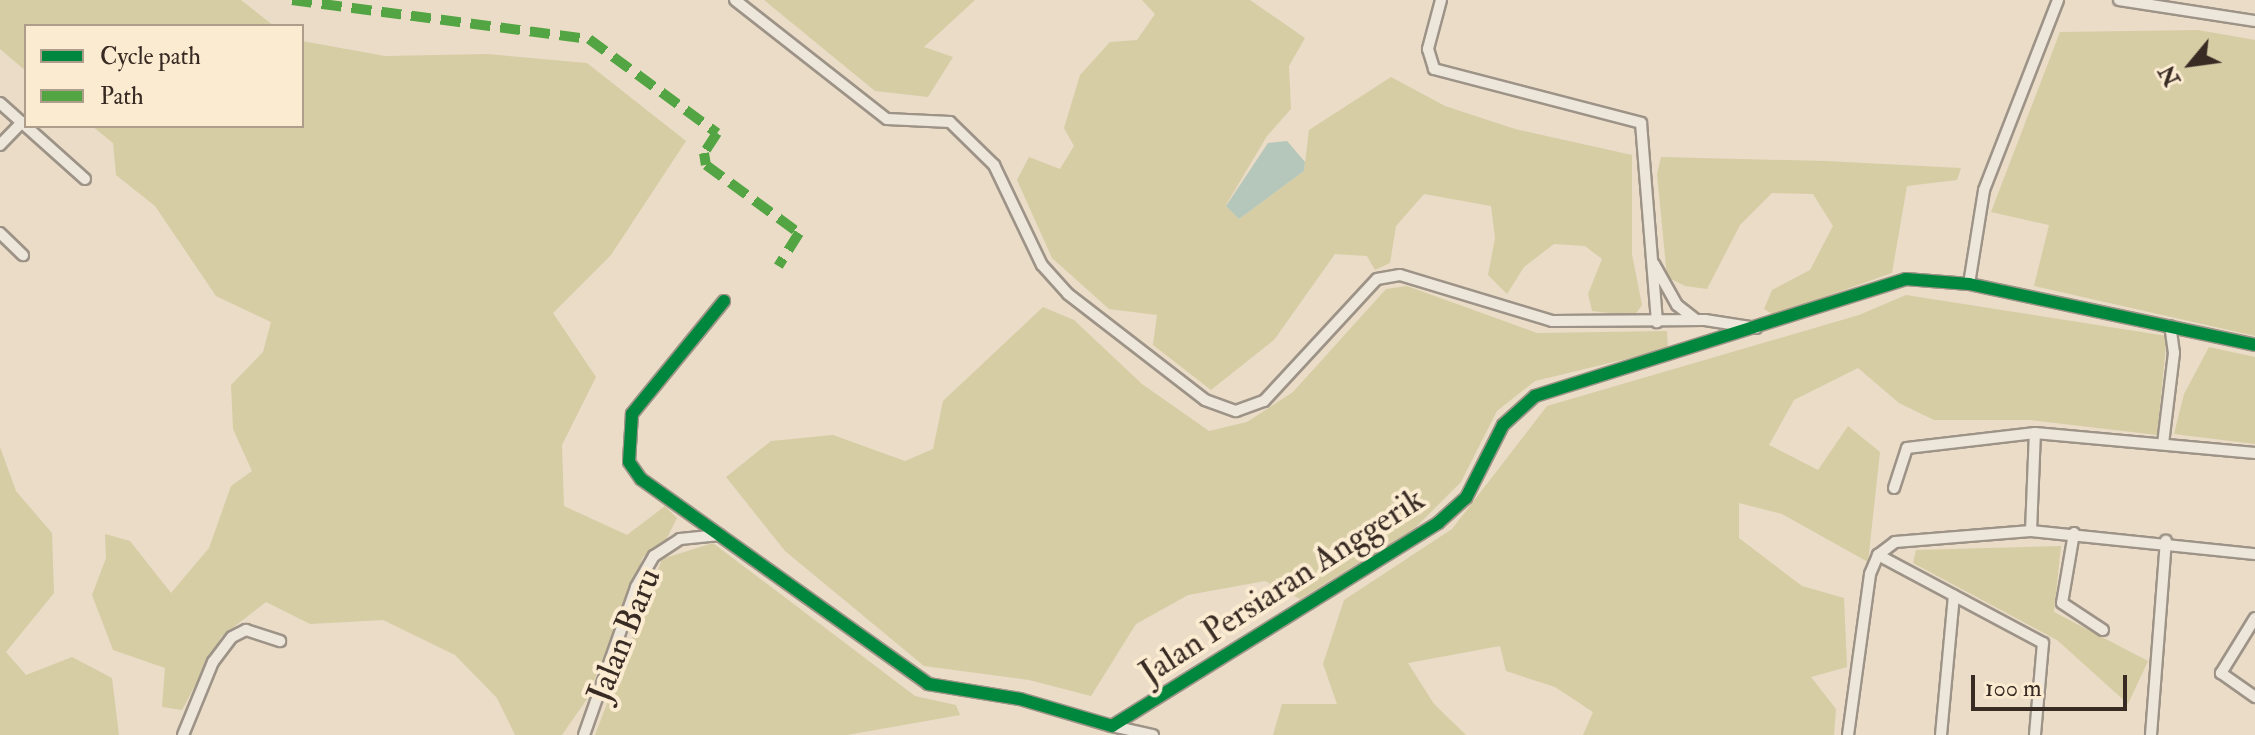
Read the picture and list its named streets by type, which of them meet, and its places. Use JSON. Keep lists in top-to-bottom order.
{
  "streets": {
    "street": ["Jalan Persiaran Anggerik", "Jalan Baru"]
  },
  "legend": ["Cycle path", "Path"],
  "scale_bar": "100 m",
  "north": "bottom left"
}
